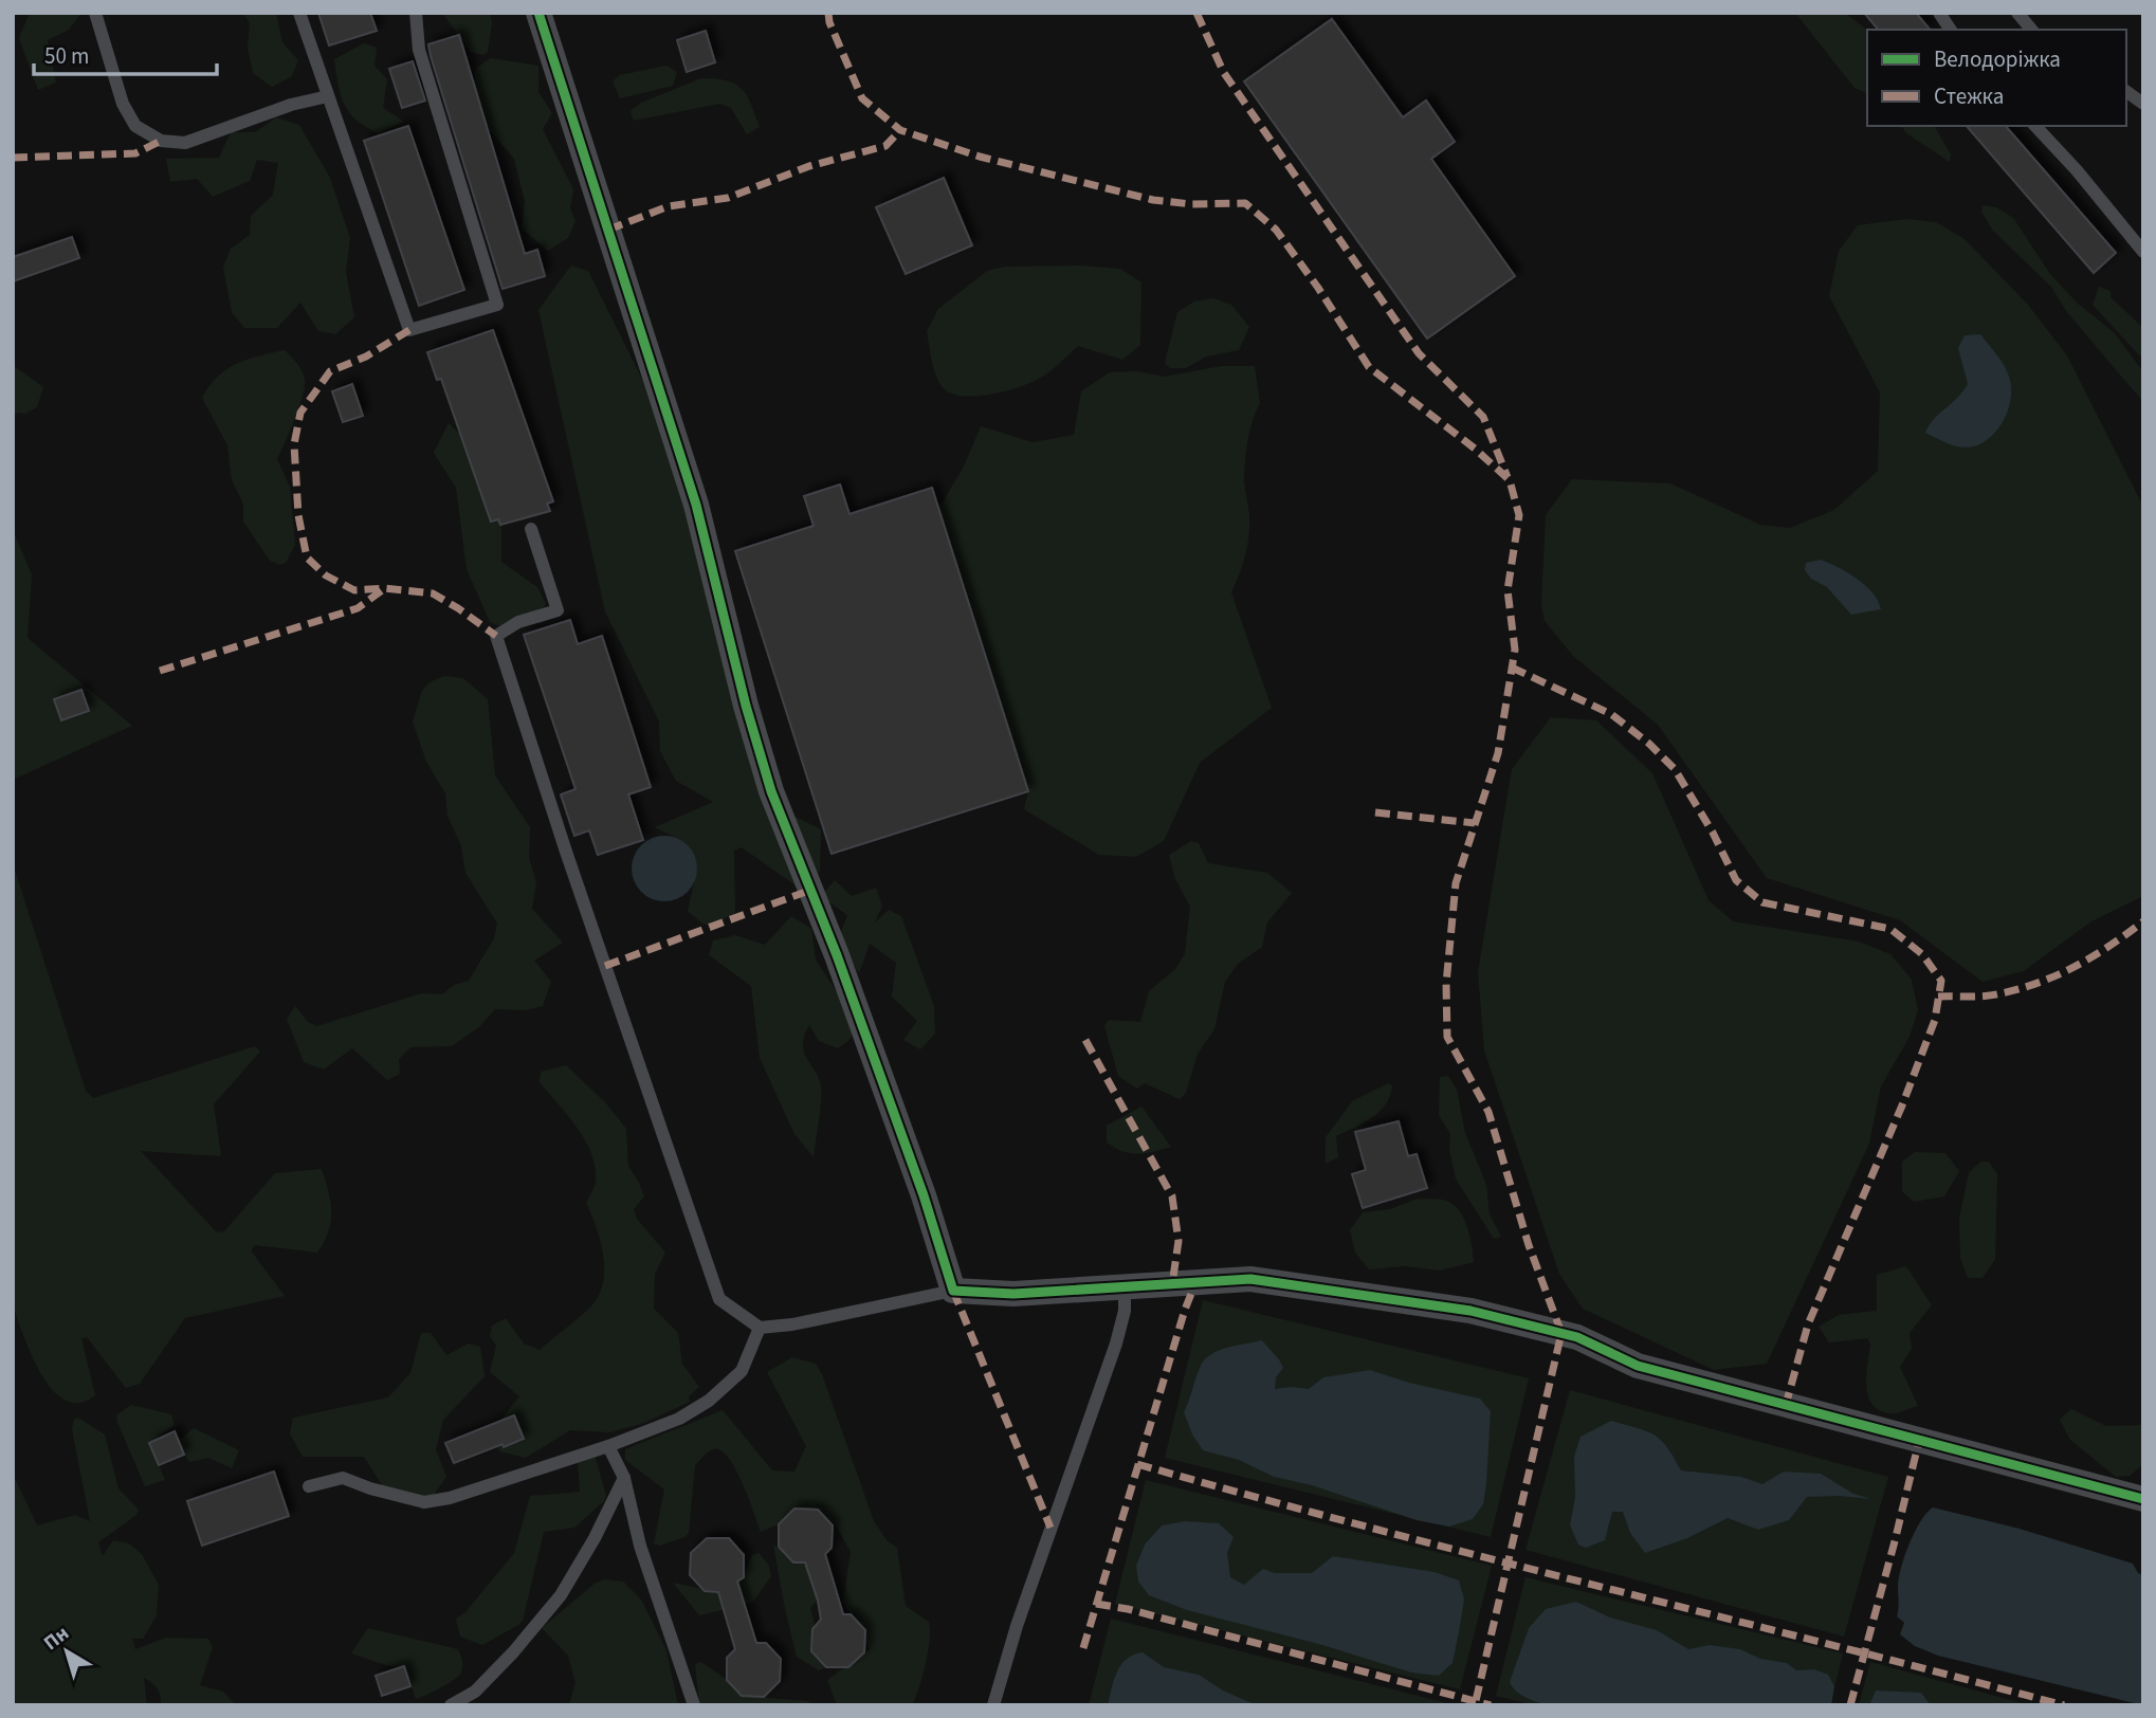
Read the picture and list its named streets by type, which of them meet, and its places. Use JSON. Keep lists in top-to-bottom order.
{
  "legend": ["Велодоріжка", "Стежка"],
  "scale_bar": "50 m",
  "north": "top left"
}
